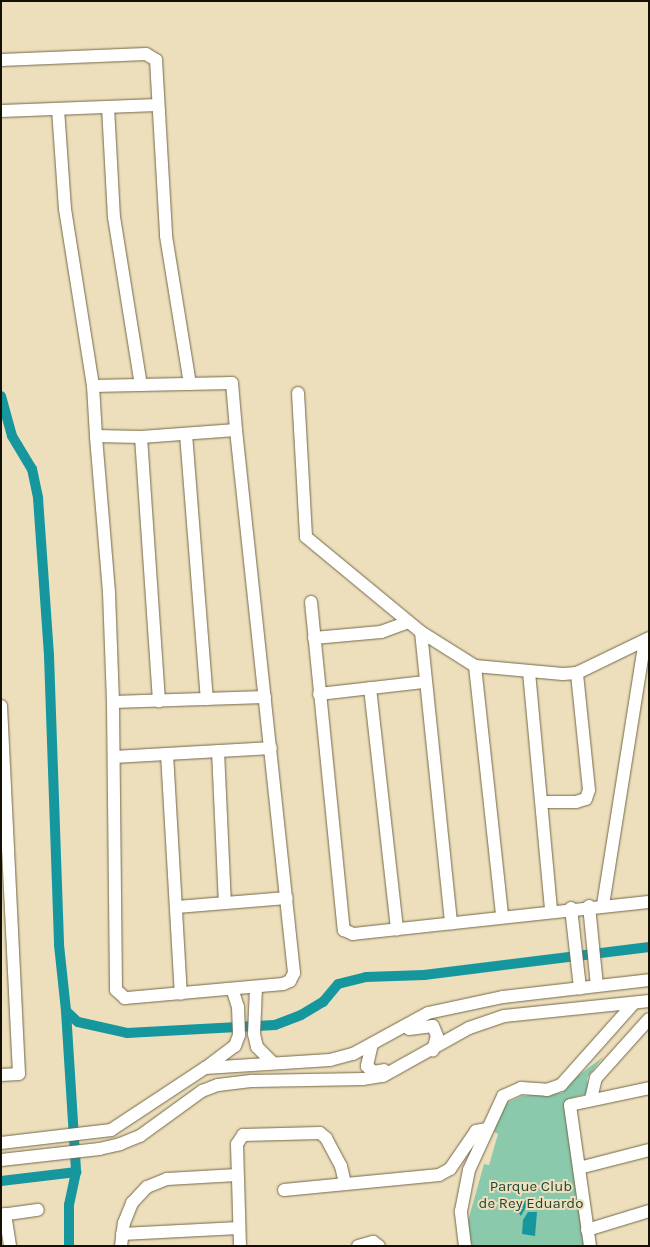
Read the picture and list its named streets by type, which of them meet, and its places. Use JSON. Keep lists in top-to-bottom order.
{
  "parks": ["Parque Club de Rey Eduardo"]
}
